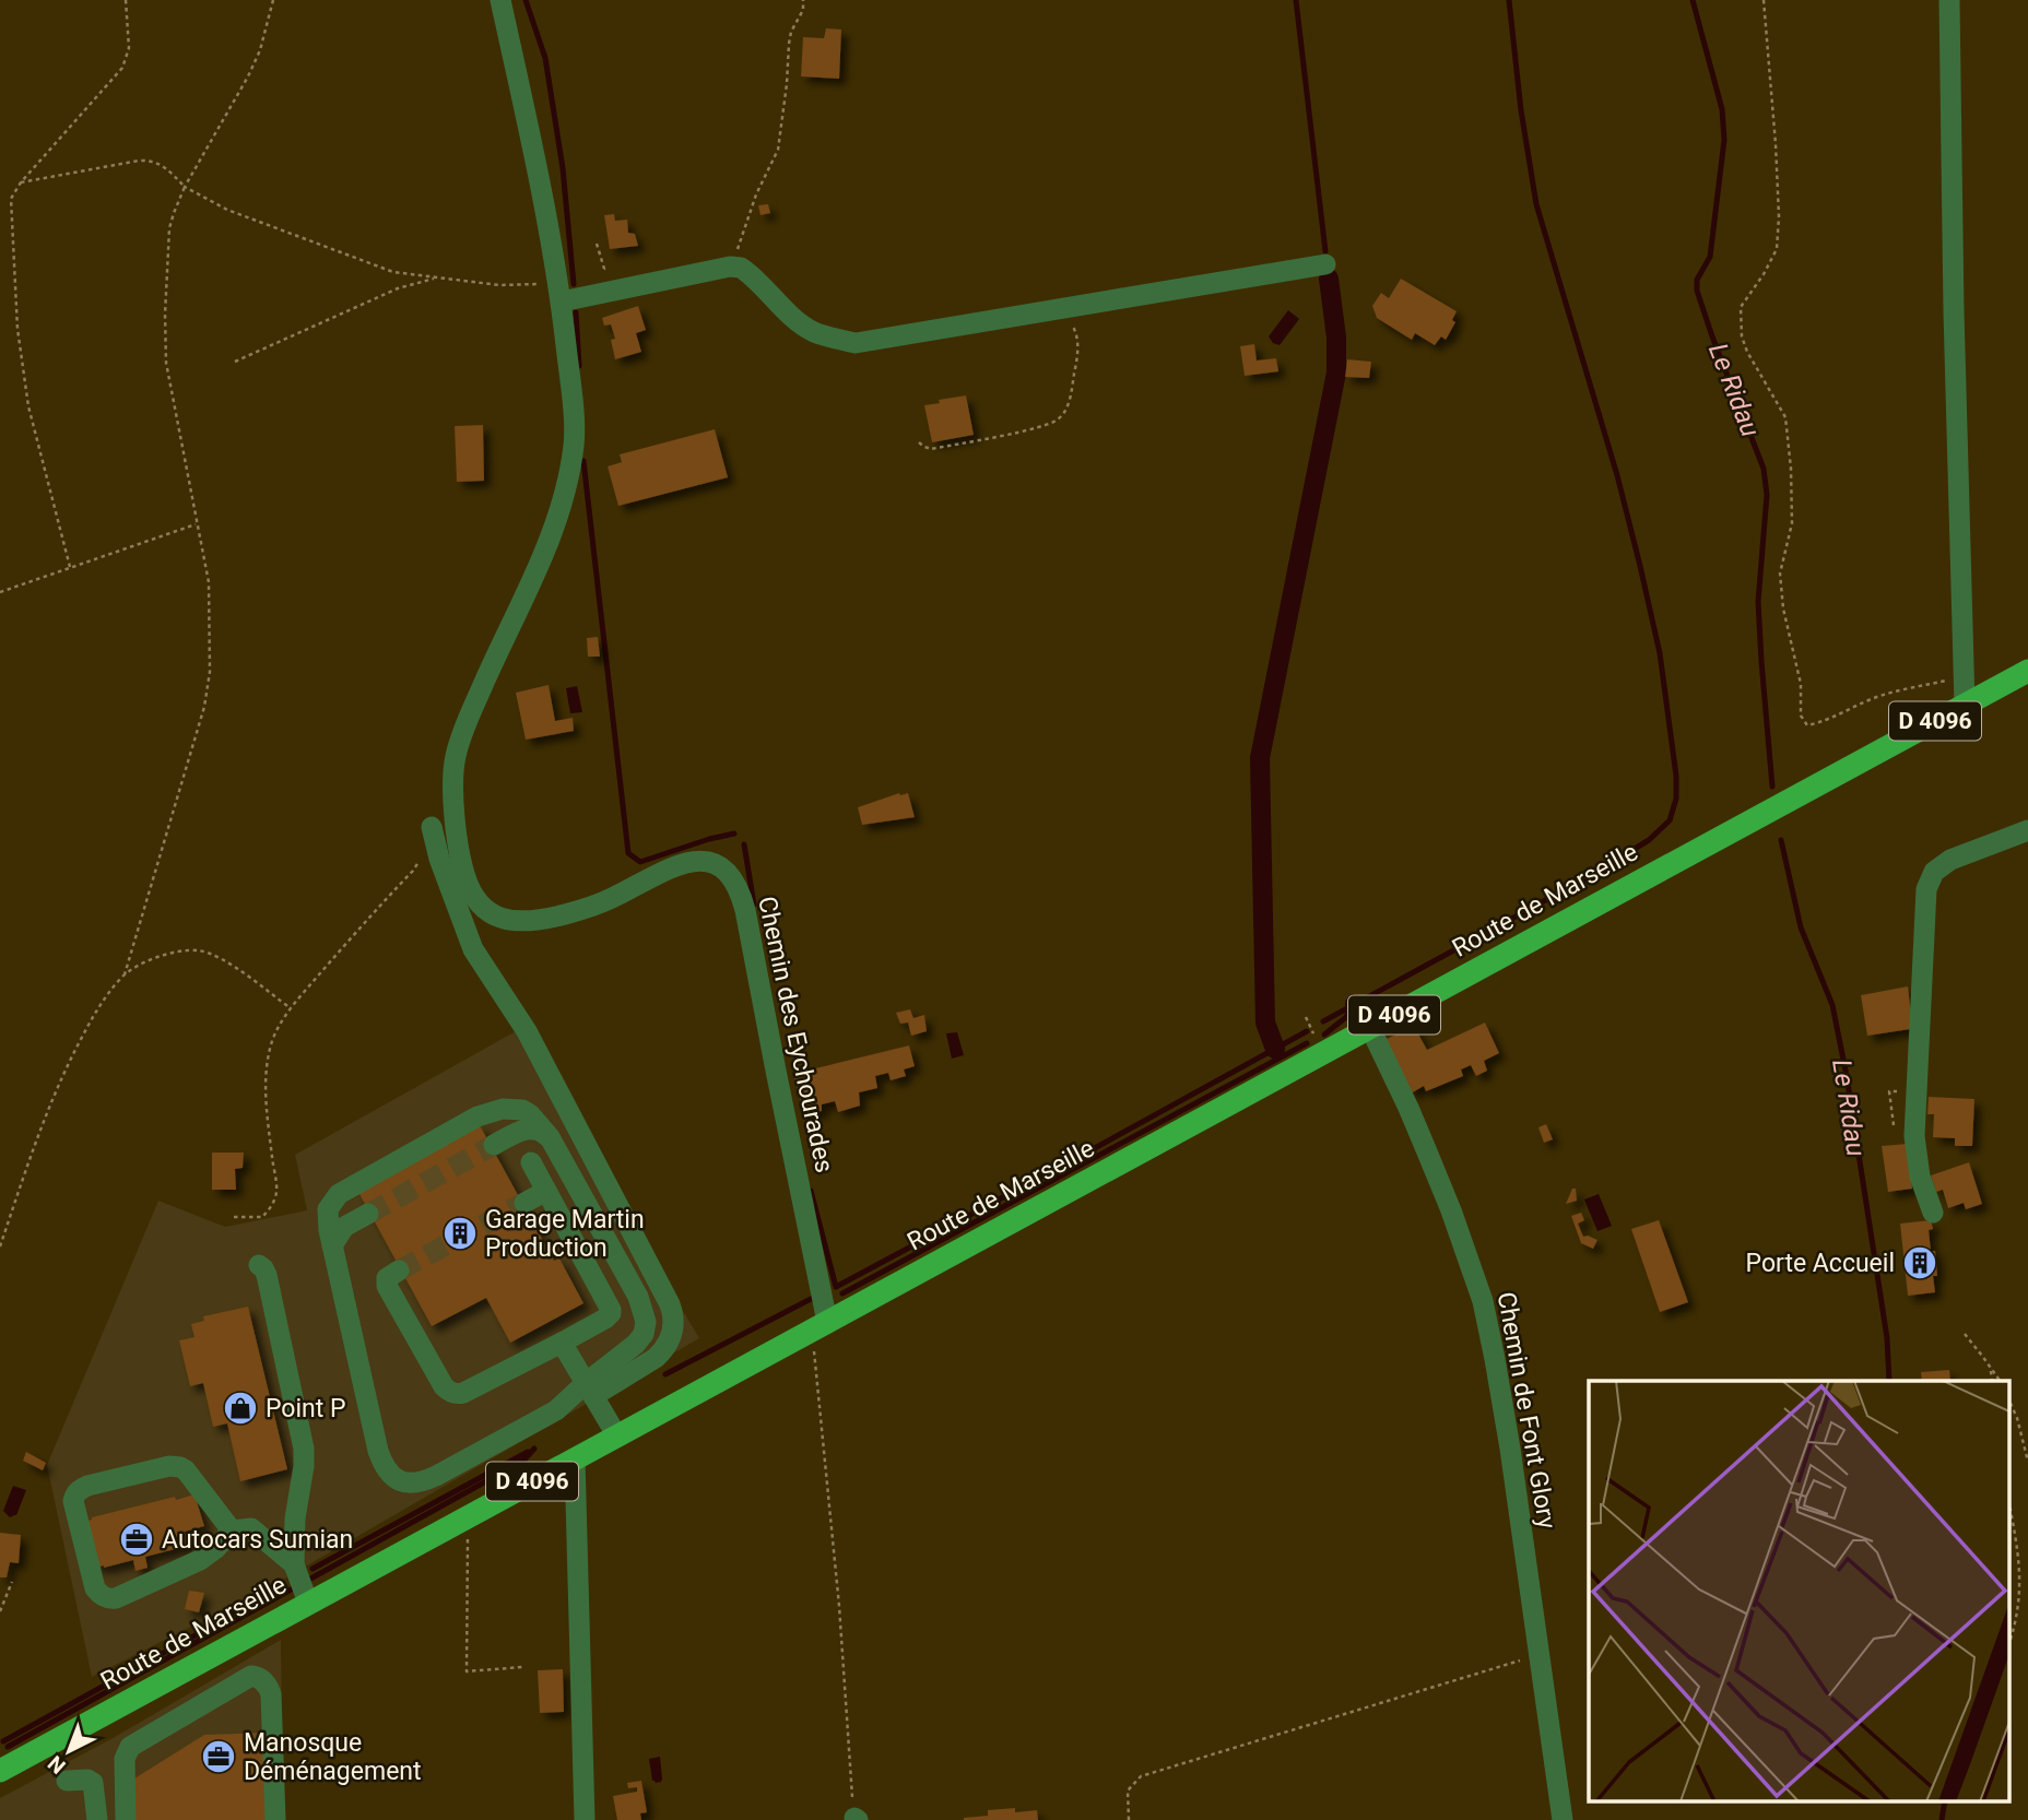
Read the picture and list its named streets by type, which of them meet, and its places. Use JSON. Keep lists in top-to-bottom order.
{
  "streets": {
    "main road": ["D 4096", "Route de Marseille"],
    "street": ["Chemin des Eychourades", "Chemin de Font Glory"]
  },
  "crossings": [
    ["Route de Marseille", "Chemin des Eychourades"],
    ["Route de Marseille", "Chemin de Font Glory"]
  ],
  "water": ["Le Ridau"],
  "places": {
    "building": ["Garage Martin Production", "Porte Accueil"],
    "shop": ["Point P"],
    "office": ["Autocars Sumian", "Manosque Déménagement"]
  },
  "north": "bottom left"
}
